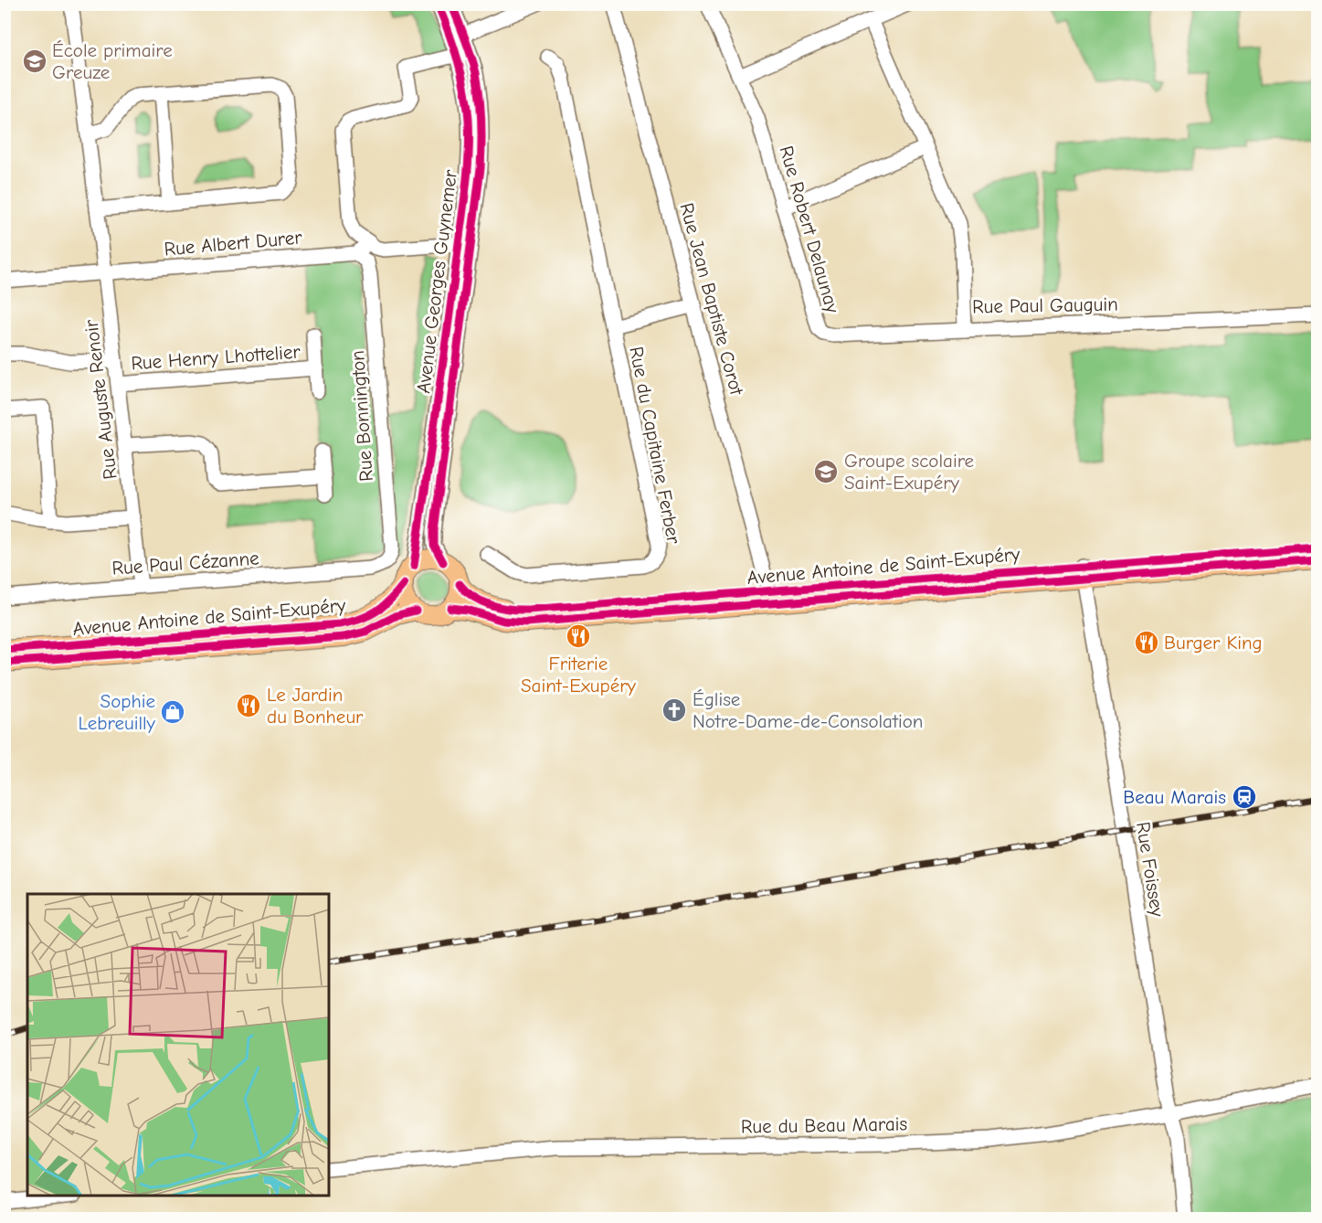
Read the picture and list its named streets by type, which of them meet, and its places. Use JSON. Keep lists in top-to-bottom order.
{
  "streets": {
    "main road": ["Avenue Antoine de Saint-Exupéry"],
    "street": [
      "Rue Robert Delaunay",
      "Rue Albert Durer",
      "Avenue Georges Guynemer",
      "Rue Jean Baptiste Corot",
      "Rue Paul Gauguin",
      "Rue Henry Lhottelier",
      "Rue Auguste Renoir",
      "Rue Bonnington",
      "Rue du Capitaine Ferber",
      "Rue Paul Cézanne",
      "Rue Foissey",
      "Rue du Beau Marais"
    ]
  },
  "crossings": [
    ["Rue Robert Delaunay", "Rue Paul Gauguin"],
    ["Rue Albert Durer", "Rue Auguste Renoir"],
    ["Rue Albert Durer", "Rue Bonnington"],
    ["Avenue Georges Guynemer", "Avenue Antoine de Saint-Exupéry"],
    ["Rue Jean Baptiste Corot", "Rue du Capitaine Ferber"],
    ["Rue Jean Baptiste Corot", "Avenue Antoine de Saint-Exupéry"],
    ["Rue Henry Lhottelier", "Rue Auguste Renoir"],
    ["Rue Auguste Renoir", "Rue Paul Cézanne"],
    ["Rue Bonnington", "Rue Paul Cézanne"],
    ["Avenue Antoine de Saint-Exupéry", "Rue Foissey"],
    ["Rue Foissey", "Rue du Beau Marais"]
  ],
  "places": {
    "school or university": ["École primaire Greuze", "Groupe scolaire Saint-Exupéry"],
    "restaurant": ["Friterie Saint-Exupéry", "Burger King", "Le Jardin du Bonheur"],
    "church": ["Église Notre-Dame-de-Consolation"],
    "shop": ["Sophie Lebreuilly"],
    "station": ["Beau Marais"]
  }
}
